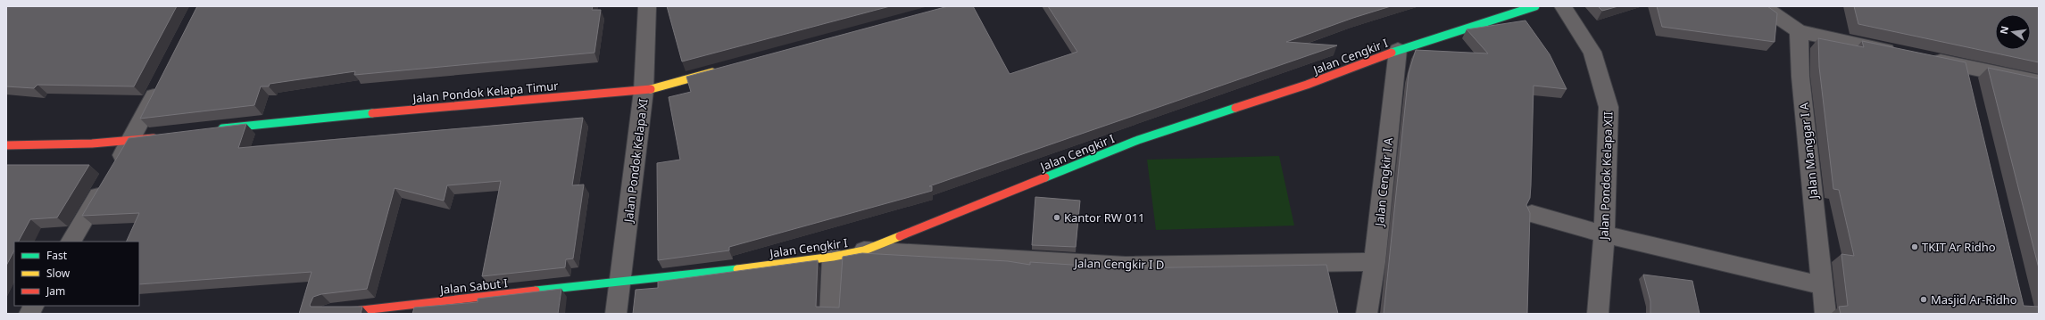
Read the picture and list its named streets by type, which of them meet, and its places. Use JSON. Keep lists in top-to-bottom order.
{
  "streets": {
    "street": [
      "Jalan Cengkir I",
      "Jalan Pondok Kelapa Timur",
      "Jalan Manggar I A",
      "Jalan Pondok Kelapa XI",
      "Jalan Pondok Kelapa XII",
      "Jalan Cengkir I A",
      "Jalan Cengkir I D",
      "Jalan Sabut I"
    ]
  },
  "crossings": [
    ["Jalan Cengkir I", "Jalan Pondok Kelapa XI"],
    ["Jalan Cengkir I", "Jalan Cengkir I A"],
    ["Jalan Cengkir I", "Jalan Cengkir I D"],
    ["Jalan Cengkir I", "Jalan Sabut I"],
    ["Jalan Pondok Kelapa Timur", "Jalan Pondok Kelapa XI"],
    ["Jalan Pondok Kelapa XI", "Jalan Sabut I"],
    ["Jalan Cengkir I A", "Jalan Cengkir I D"]
  ],
  "places": ["Kantor RW 011", "TKIT Ar Ridho", "Masjid Ar-Ridho"],
  "legend": ["Fast", "Slow", "Jam"],
  "north": "left"
}
